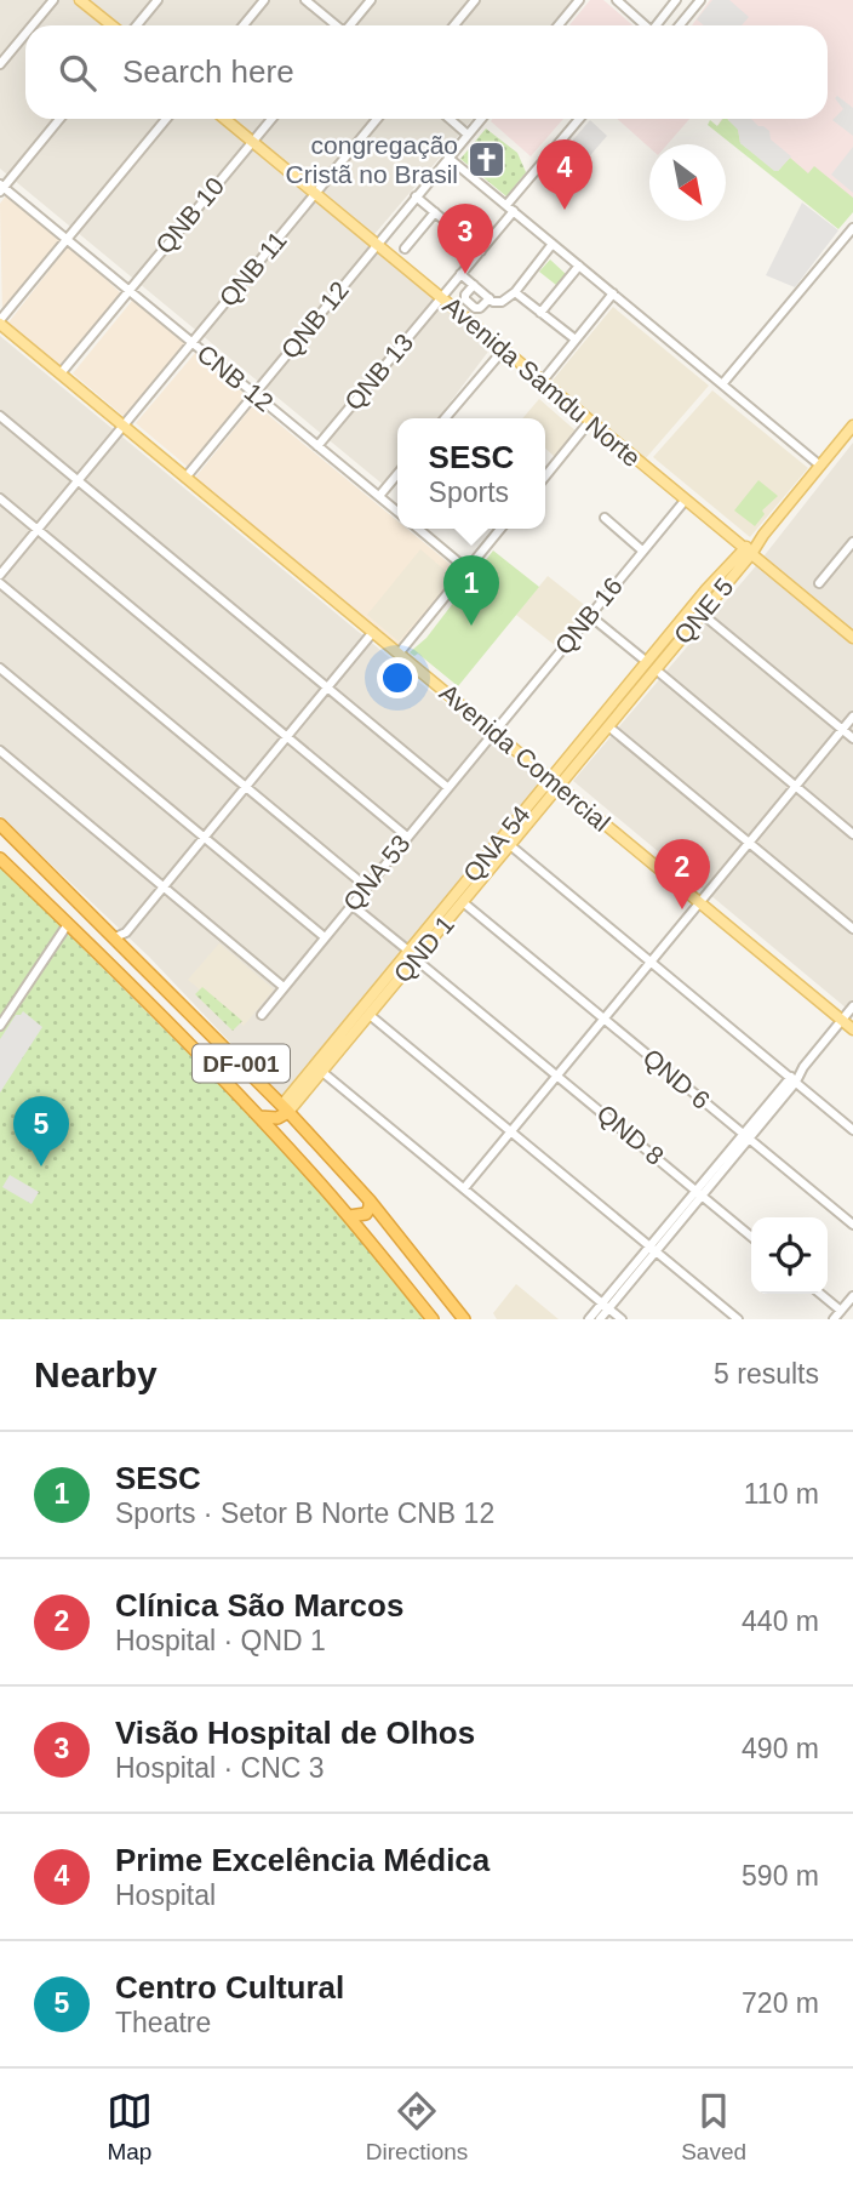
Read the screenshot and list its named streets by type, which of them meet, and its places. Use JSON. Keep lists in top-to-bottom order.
{
  "streets": {
    "highway": ["DF-001"],
    "main road": [
      "Avenida Samdu Norte",
      "QNE 5",
      "Avenida Comercial",
      "QNA 54",
      "QND 1"
    ],
    "street": [
      "QNB 10",
      "QNB 11",
      "QNB 12",
      "QNB 13",
      "CNB 12",
      "QNB 16",
      "QNA 53",
      "QND 6",
      "QND 8"
    ]
  },
  "crossings": [
    ["QNB 10", "CNB 12"],
    ["QNB 10", "Avenida Samdu Norte"],
    ["QNB 10", "Avenida Comercial"],
    ["QNB 11", "CNB 12"],
    ["QNB 11", "Avenida Samdu Norte"],
    ["QNB 11", "Avenida Comercial"],
    ["QNB 12", "CNB 12"],
    ["QNB 12", "Avenida Samdu Norte"],
    ["QNB 12", "Avenida Comercial"],
    ["QNB 13", "CNB 12"],
    ["QNB 13", "Avenida Samdu Norte"],
    ["Avenida Samdu Norte", "QNE 5"],
    ["Avenida Samdu Norte", "QNB 16"],
    ["QNB 16", "Avenida Comercial"],
    ["QNB 16", "QNA 53"],
    ["Avenida Comercial", "QNA 54"],
    ["Avenida Comercial", "QNA 53"],
    ["Avenida Comercial", "QND 1"],
    ["QNA 54", "QND 1"],
    ["QNA 53", "QND 8"],
    ["QND 1", "DF-001"],
    ["QND 1", "QND 6"],
    ["QND 1", "QND 8"]
  ],
  "places": {
    "church": ["congregação Cristã no Brasil"]
  },
  "north": "bottom right",
  "page": {
    "search": "Search here",
    "pins": [
      "4",
      "3",
      "1",
      "2",
      "5"
    ],
    "popup": ["SESC", "Sports"],
    "heading": ["Nearby", "5 results"],
    "list": [
      {
        "mark": "1",
        "name": "SESC",
        "note": "Sports · Setor B Norte CNB 12",
        "value": "110 m"
      },
      {
        "mark": "2",
        "name": "Clínica São Marcos",
        "note": "Hospital · QND 1",
        "value": "440 m"
      },
      {
        "mark": "3",
        "name": "Visão Hospital de Olhos",
        "note": "Hospital · CNC 3",
        "value": "490 m"
      },
      {
        "mark": "4",
        "name": "Prime Excelência Médica",
        "note": "Hospital",
        "value": "590 m"
      },
      {
        "mark": "5",
        "name": "Centro Cultural",
        "note": "Theatre",
        "value": "720 m"
      }
    ],
    "nav": ["Map", "Directions", "Saved"]
  }
}
